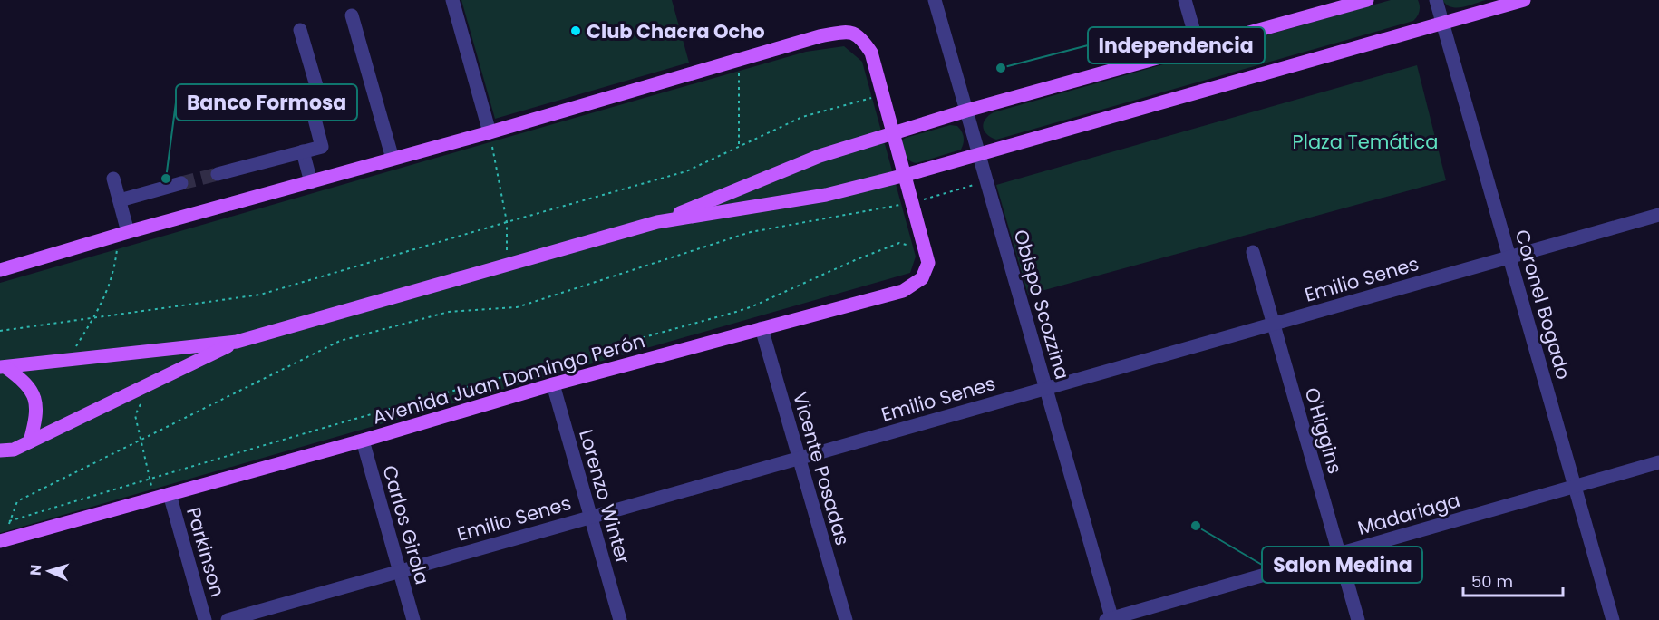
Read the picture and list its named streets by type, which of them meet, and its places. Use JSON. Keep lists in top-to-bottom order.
{
  "streets": {
    "main road": ["Avenida Juan Domingo Perón"],
    "street": [
      "Emilio Senes",
      "Obispo Scozzina",
      "Coronel Bogado",
      "O'Higgins",
      "Vicente Posadas",
      "Lorenzo Winter",
      "Madariaga",
      "Carlos Girola",
      "Parkinson"
    ]
  },
  "crossings": [
    ["Emilio Senes", "Obispo Scozzina"],
    ["Emilio Senes", "Coronel Bogado"],
    ["Emilio Senes", "O'Higgins"],
    ["Emilio Senes", "Vicente Posadas"],
    ["Emilio Senes", "Lorenzo Winter"],
    ["Emilio Senes", "Carlos Girola"],
    ["Obispo Scozzina", "Madariaga"],
    ["Coronel Bogado", "Madariaga"],
    ["Avenida Juan Domingo Perón", "Vicente Posadas"],
    ["Avenida Juan Domingo Perón", "Lorenzo Winter"],
    ["Avenida Juan Domingo Perón", "Carlos Girola"],
    ["Avenida Juan Domingo Perón", "Parkinson"],
    ["O'Higgins", "Madariaga"]
  ],
  "parks": ["Plaza Temática"],
  "places": [
    "Club Chacra Ocho",
    "Independencia",
    "Banco Formosa",
    "Salon Medina"
  ],
  "scale_bar": "50 m",
  "north": "left"
}
